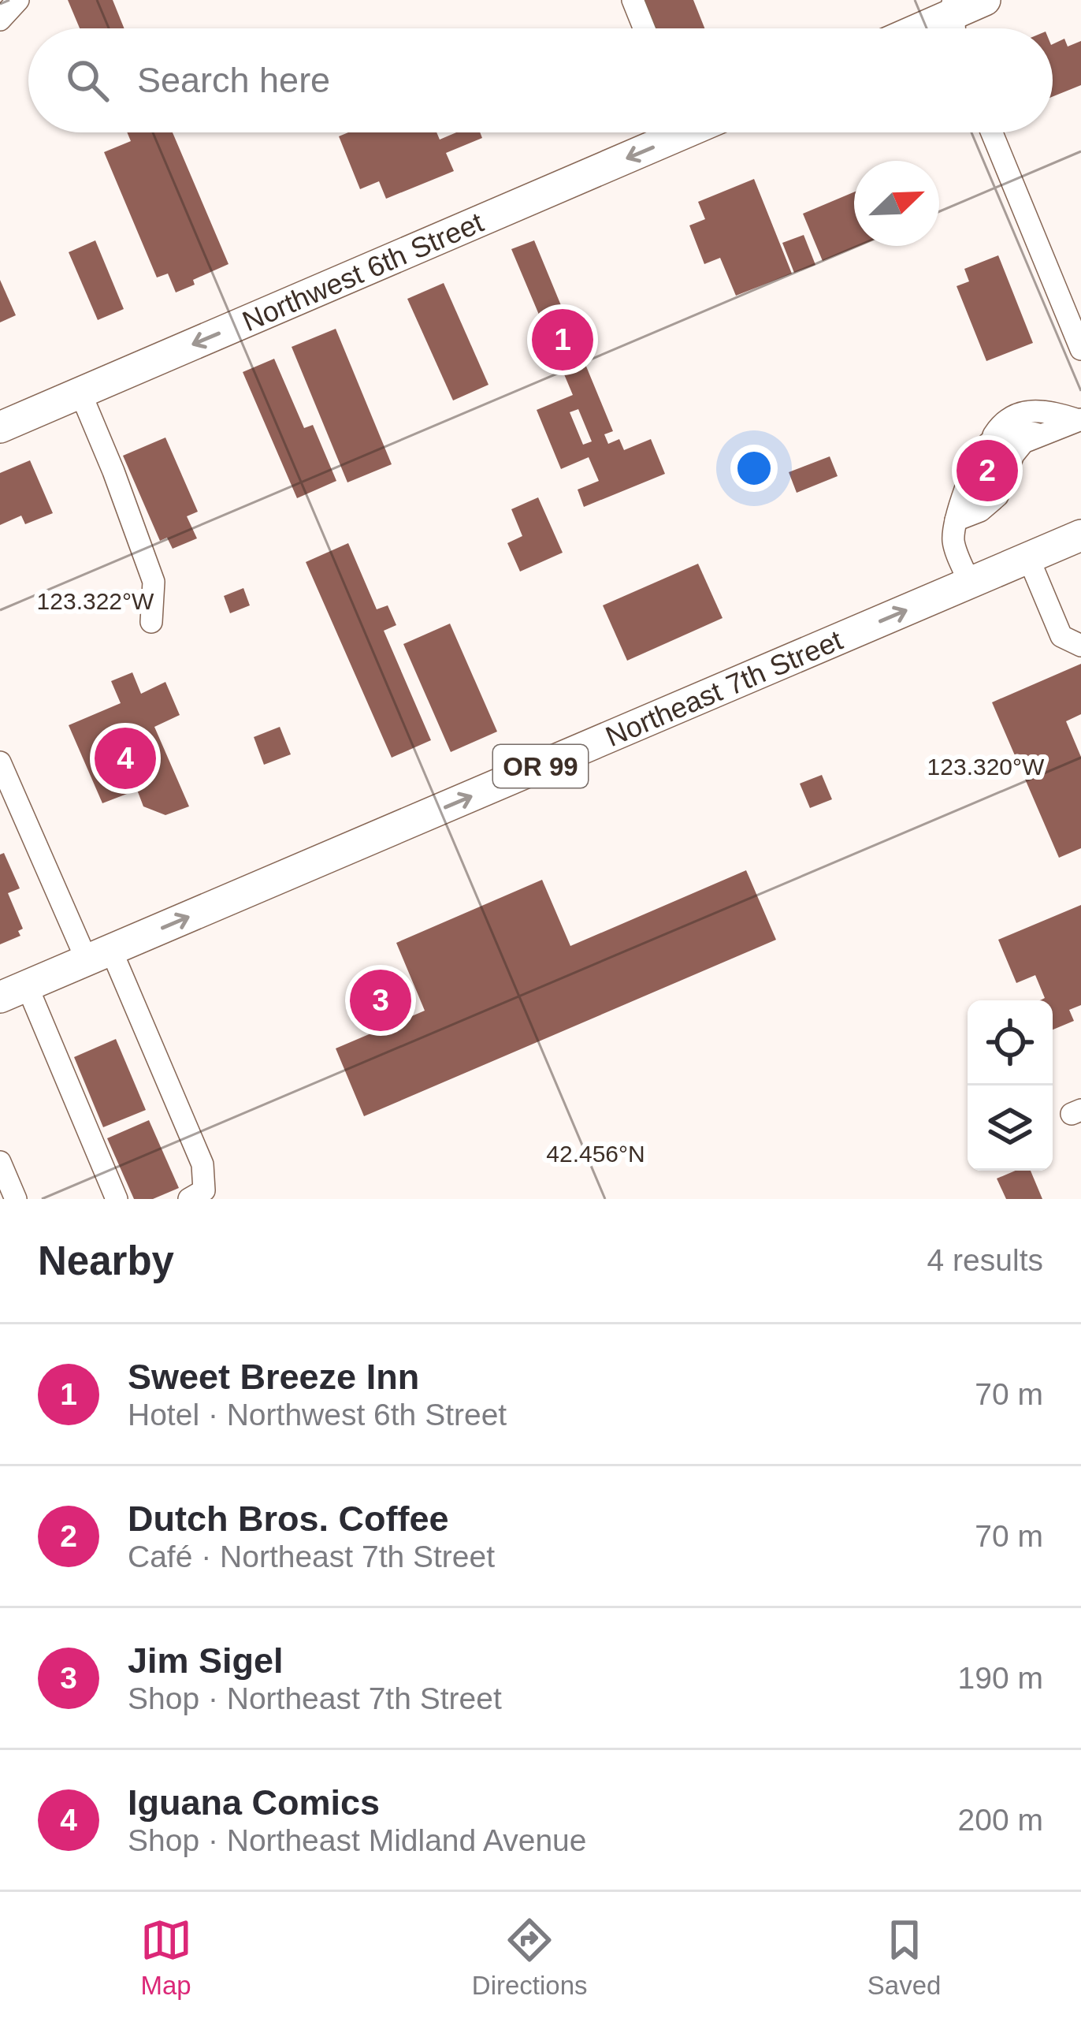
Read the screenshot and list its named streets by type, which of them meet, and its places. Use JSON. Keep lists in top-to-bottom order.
{
  "streets": {
    "highway": ["Northwest 6th Street", "Northeast 7th Street", "OR 99"]
  },
  "one_way": ["Northwest 6th Street", "Northeast 7th Street"],
  "north": "top right",
  "page": {
    "search": "Search here",
    "pins": [
      "1",
      "2",
      "4",
      "3"
    ],
    "heading": ["Nearby", "4 results"],
    "list": [
      {
        "mark": "1",
        "name": "Sweet Breeze Inn",
        "note": "Hotel · Northwest 6th Street",
        "value": "70 m"
      },
      {
        "mark": "2",
        "name": "Dutch Bros. Coffee",
        "note": "Café · Northeast 7th Street",
        "value": "70 m"
      },
      {
        "mark": "3",
        "name": "Jim Sigel",
        "note": "Shop · Northeast 7th Street",
        "value": "190 m"
      },
      {
        "mark": "4",
        "name": "Iguana Comics",
        "note": "Shop · Northeast Midland Avenue",
        "value": "200 m"
      }
    ],
    "nav": ["Map", "Directions", "Saved"]
  },
  "coordinates": ["123.322°W", "123.320°W", "42.456°N"]
}
